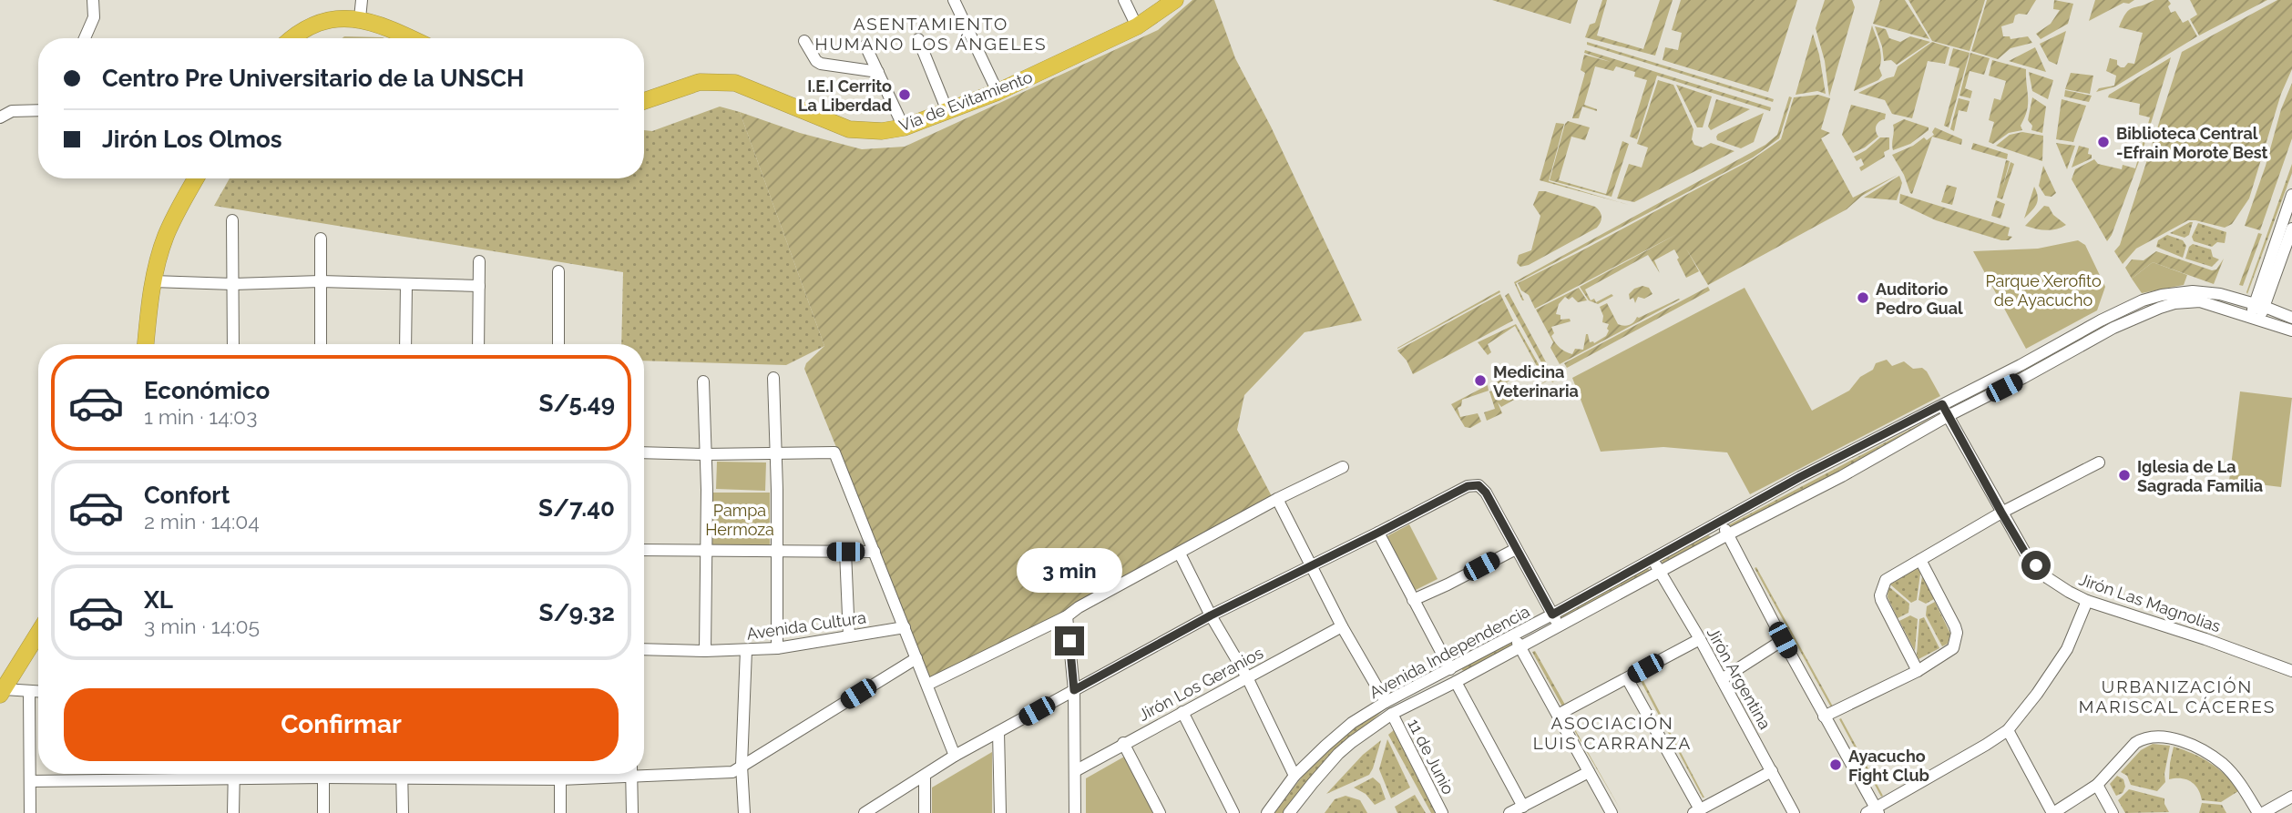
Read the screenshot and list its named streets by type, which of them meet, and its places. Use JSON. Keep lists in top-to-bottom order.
{
  "streets": {
    "highway": ["Vía de Evitamiento"],
    "street": [
      "Jirón Las Magnolias",
      "Avenida Cultura",
      "Avenida Independencia",
      "Jirón Argentina",
      "Jirón Los Geranios",
      "11 de Junio"
    ]
  },
  "crossings": [
    ["Jirón Las Magnolias", "Avenida Independencia"],
    ["Avenida Independencia", "Jirón Argentina"],
    ["Avenida Independencia", "11 de Junio"]
  ],
  "districts": ["ASENTAMIENTO HUMANO LOS ÁNGELES", "URBANIZACIÓN MARISCAL CÁCERES", "ASOCIACIÓN LUIS CARRANZA"],
  "parks": ["Parque Xerofito de Ayacucho", "Pampa Hermoza"],
  "places": [
    "I.E.I Cerrito La Liberdad",
    "Biblioteca Central -Efrain Morote Best",
    "Auditorio Pedro Gual",
    "Medicina Veterinaria",
    "Iglesia de La Sagrada Familia",
    "Ayacucho Fight Club"
  ],
  "page": {
    "banner": ["Centro Pre Universitario de la UNSCH", "Jirón Los Olmos"],
    "list": [
      {
        "name": "Económico",
        "note": "1 min · 14:03",
        "value": "S/5.49"
      },
      {
        "name": "Confort",
        "note": "2 min · 14:04",
        "value": "S/7.40"
      },
      {
        "name": "XL",
        "note": "3 min · 14:05",
        "value": "S/9.32"
      }
    ],
    "bubble": "3 min",
    "buttons": "Confirmar"
  }
}
